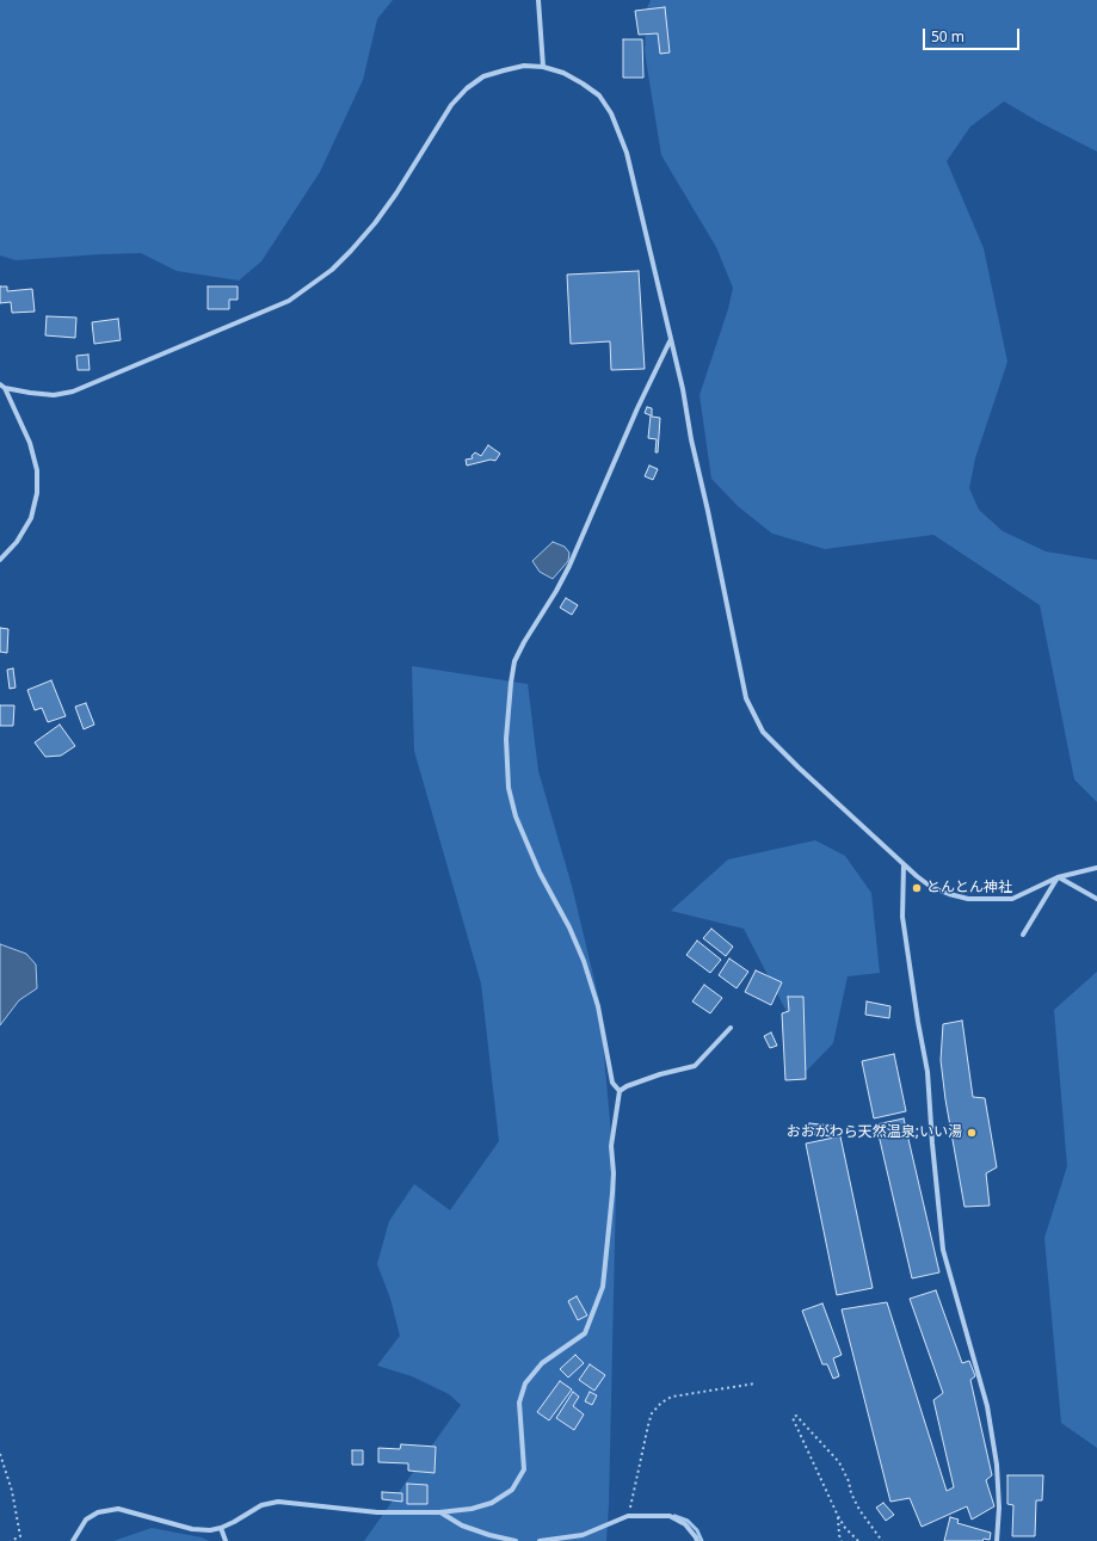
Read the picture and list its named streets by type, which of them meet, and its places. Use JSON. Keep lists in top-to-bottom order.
{
  "places": ["とんとん神社", "おおがわら天然温泉;いい湯"],
  "scale_bar": "50 m"
}
